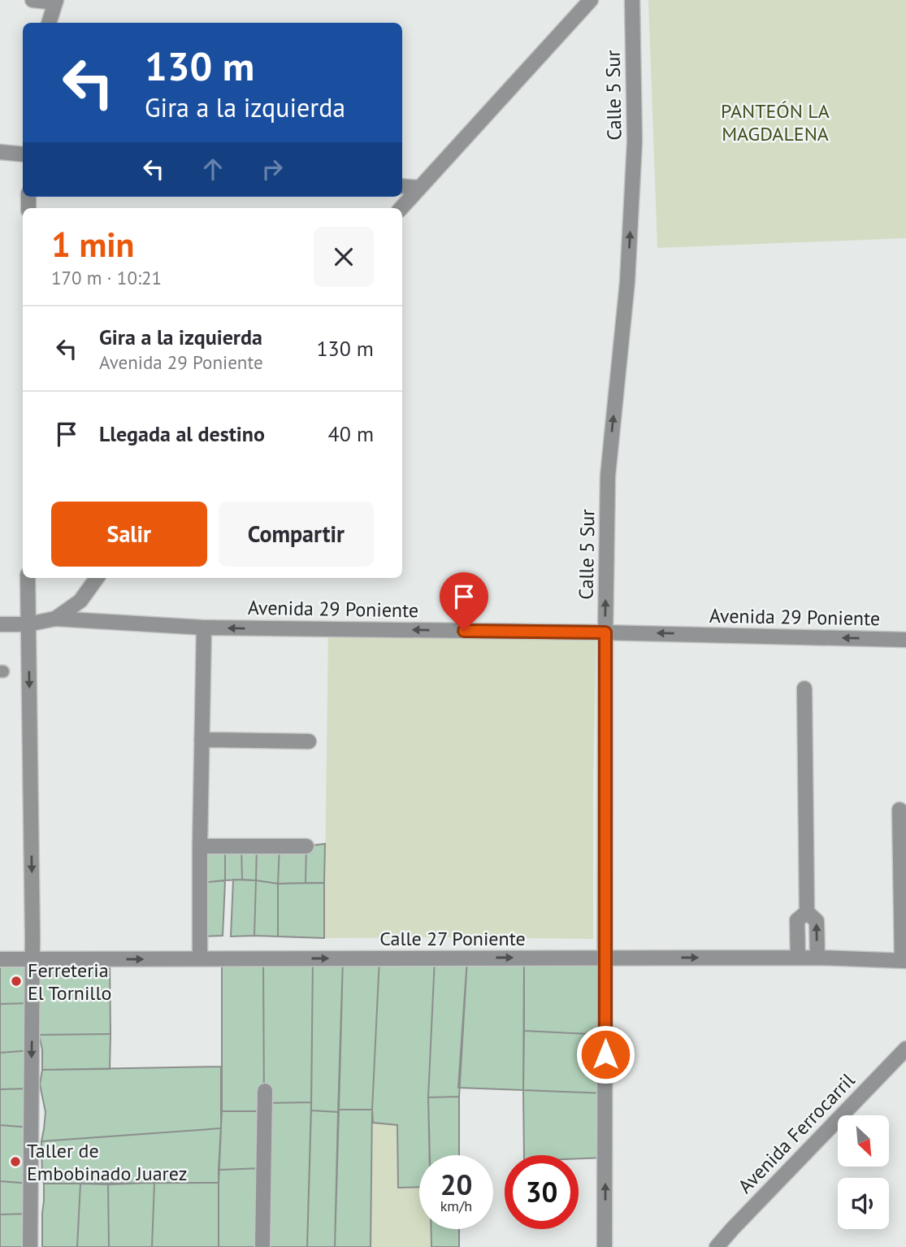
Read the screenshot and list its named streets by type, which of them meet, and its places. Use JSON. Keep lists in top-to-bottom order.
{
  "streets": {
    "street": [
      "Calle 5 Sur",
      "Avenida 29 Poniente",
      "Calle 27 Poniente",
      "Avenida Ferrocarril"
    ]
  },
  "crossings": [
    ["Calle 5 Sur", "Avenida 29 Poniente"],
    ["Calle 5 Sur", "Calle 27 Poniente"]
  ],
  "one_way": ["Calle 5 Sur", "Avenida 29 Poniente", "Calle 27 Poniente"],
  "parks": ["PANTEÓN LA MAGDALENA"],
  "places": ["Ferreteria El Tornillo", "Taller de Embobinado Juarez"],
  "north": "bottom right",
  "page": {
    "turn": ["130 m", "Gira a la izquierda"],
    "heading": ["1 min", "170 m · 10:21"],
    "list": [
      {
        "name": "Gira a la izquierda",
        "note": "Avenida 29 Poniente",
        "value": "130 m"
      },
      {
        "name": "Llegada al destino",
        "value": "40 m"
      }
    ],
    "buttons": ["Salir", "Compartir"],
    "speed": "20 km/h",
    "limit": "30"
  }
}
